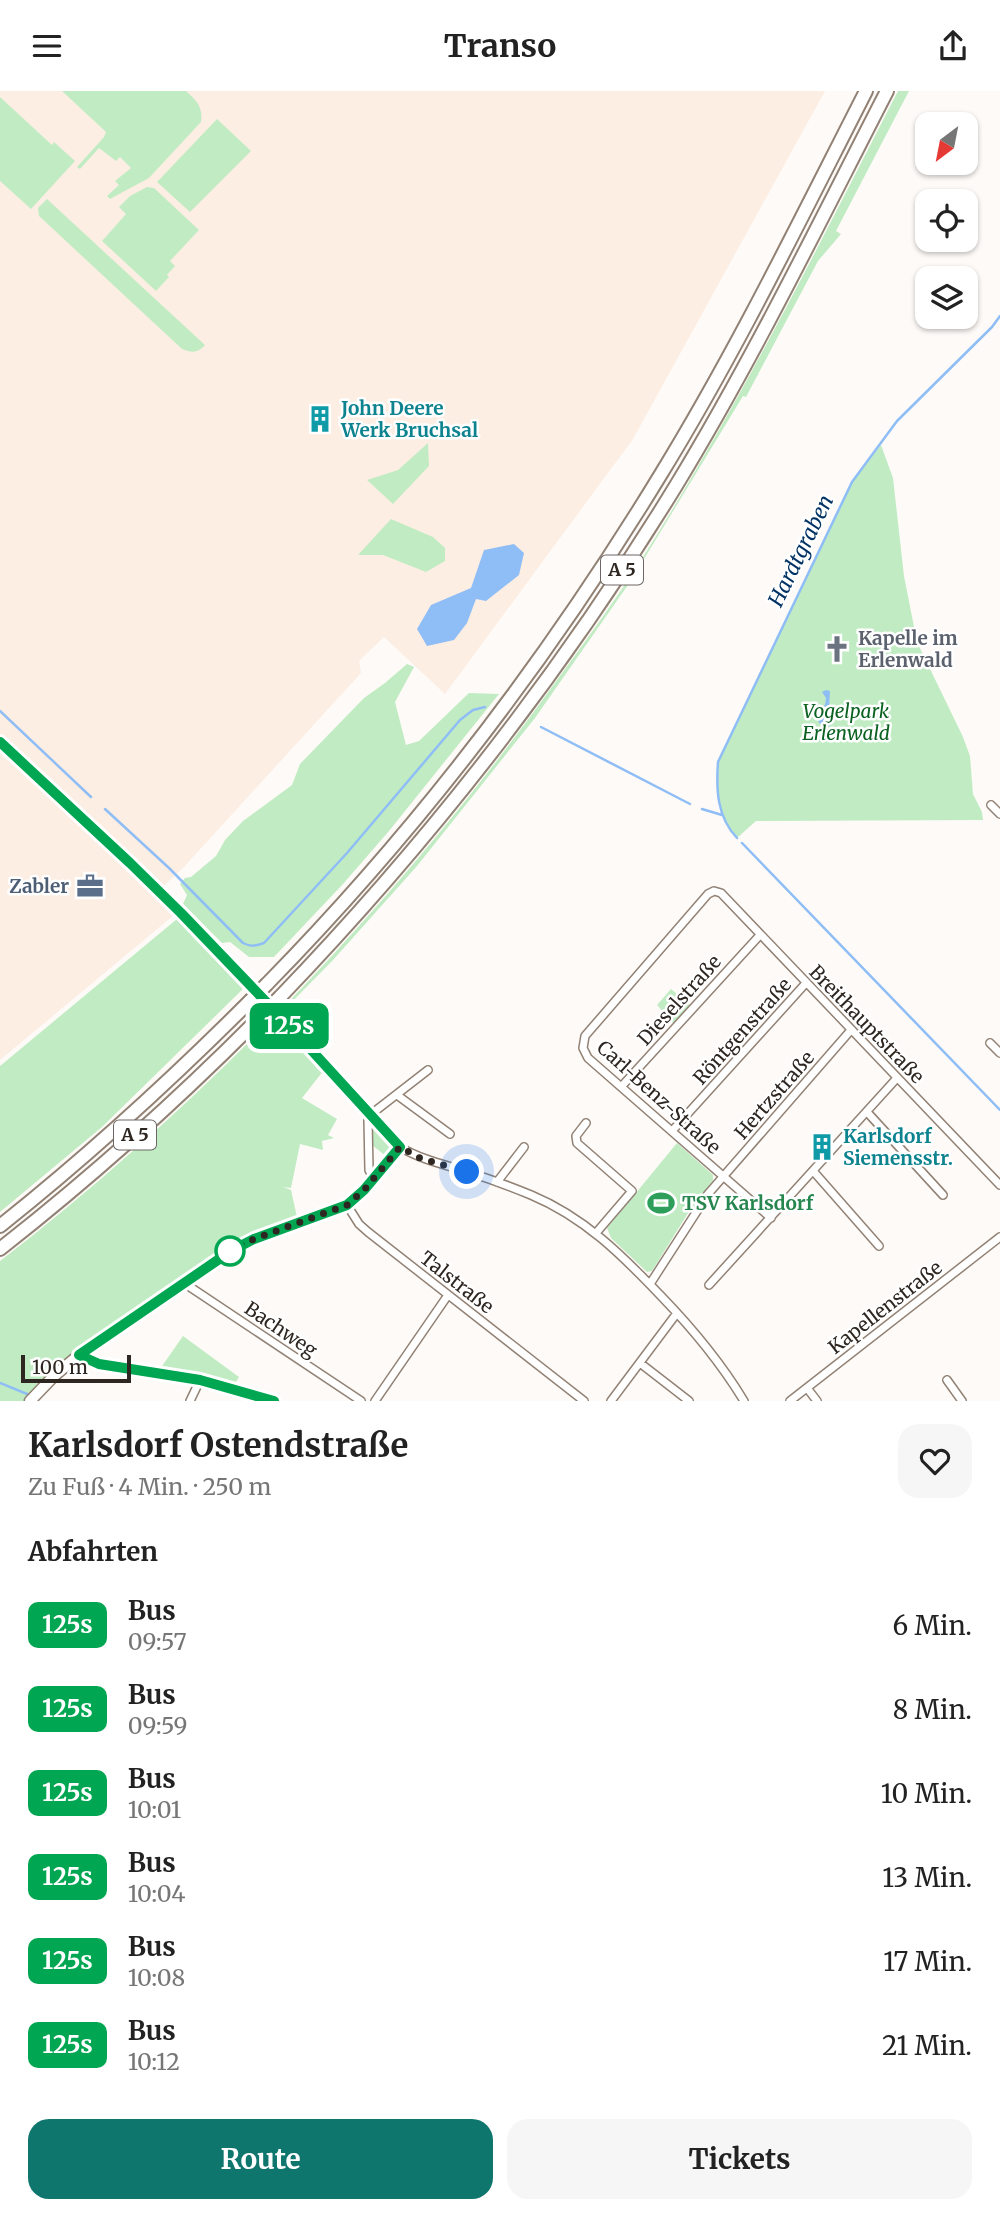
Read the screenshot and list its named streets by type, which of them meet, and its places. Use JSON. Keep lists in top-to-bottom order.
{
  "streets": {
    "highway": ["A 5"],
    "street": [
      "Dieselstraße",
      "Breithauptstraße",
      "Röntgenstraße",
      "Hertzstraße",
      "Carl-Benz-Straße",
      "Talstraße",
      "Kapellenstraße",
      "Bachweg"
    ]
  },
  "crossings": [
    ["Dieselstraße", "Breithauptstraße"],
    ["Dieselstraße", "Carl-Benz-Straße"],
    ["Breithauptstraße", "Röntgenstraße"],
    ["Breithauptstraße", "Hertzstraße"],
    ["Breithauptstraße", "Carl-Benz-Straße"],
    ["Röntgenstraße", "Carl-Benz-Straße"],
    ["Hertzstraße", "Carl-Benz-Straße"]
  ],
  "water": ["Hardtgraben"],
  "parks": ["Vogelpark Erlenwald"],
  "places": {
    "building": ["John Deere Werk Bruchsal", "Karlsdorf Siemensstr."],
    "church": ["Kapelle im Erlenwald"],
    "office": ["Zabler"],
    "sports": ["TSV Karlsdorf"]
  },
  "lines": ["bus line 125s"],
  "scale_bar": "100 m",
  "north": "bottom left",
  "page": {
    "header": "Transo",
    "on_map": "125s",
    "scale": "100 m",
    "heading": [
      ["Karlsdorf Ostendstraße", "Zu Fuß · 4 Min. · 250 m"],
      "Abfahrten"
    ],
    "list": [
      {
        "mark": "125s",
        "name": "Bus",
        "note": "09:57",
        "value": "6 Min."
      },
      {
        "mark": "125s",
        "name": "Bus",
        "note": "09:59",
        "value": "8 Min."
      },
      {
        "mark": "125s",
        "name": "Bus",
        "note": "10:01",
        "value": "10 Min."
      },
      {
        "mark": "125s",
        "name": "Bus",
        "note": "10:04",
        "value": "13 Min."
      },
      {
        "mark": "125s",
        "name": "Bus",
        "note": "10:08",
        "value": "17 Min."
      },
      {
        "mark": "125s",
        "name": "Bus",
        "note": "10:12",
        "value": "21 Min."
      }
    ],
    "buttons": ["Route", "Tickets"]
  }
}
